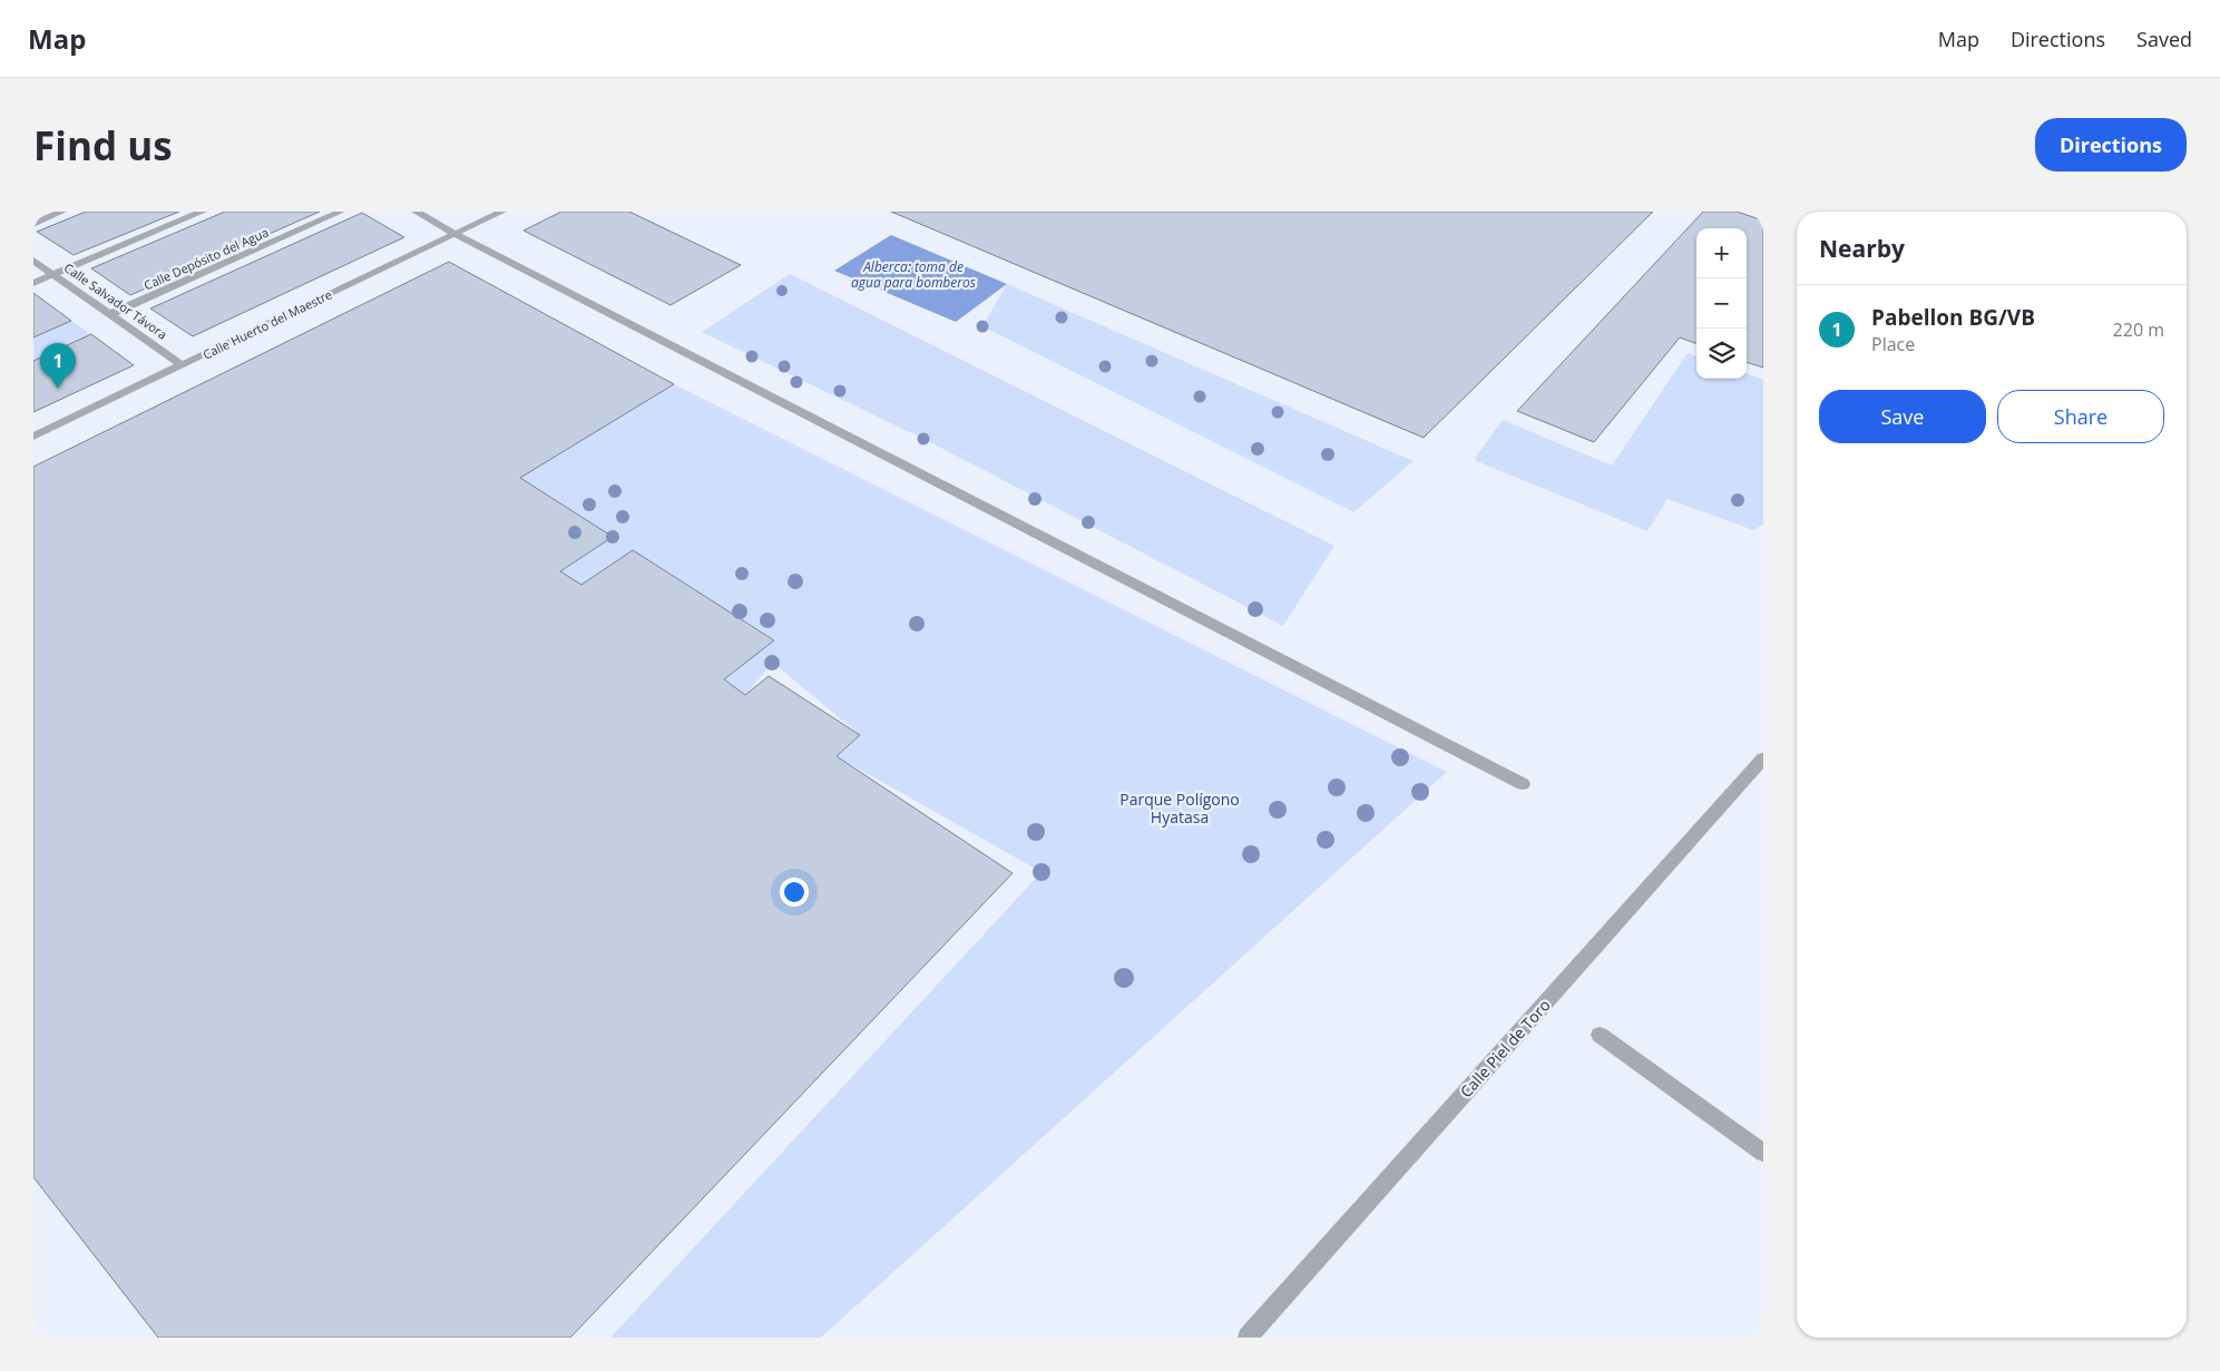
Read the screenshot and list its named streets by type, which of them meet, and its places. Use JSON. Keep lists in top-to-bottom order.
{
  "streets": {
    "street": [
      "Calle Depósito del Agua",
      "Calle Salvador Távora",
      "Calle Huerto del Maestre",
      "Calle Piel de Toro"
    ]
  },
  "crossings": [
    ["Calle Depósito del Agua", "Calle Salvador Távora"],
    ["Calle Salvador Távora", "Calle Huerto del Maestre"]
  ],
  "water": ["Alberca: toma de agua para bomberos"],
  "parks": ["Parque Polígono Hyatasa"],
  "page": {
    "header": "Map",
    "nav": ["Map", "Directions", "Saved"],
    "buttons": [
      "Directions",
      ["Save", "Share"]
    ],
    "title": "Find us",
    "heading": "Nearby",
    "map_buttons": ["+", "−"],
    "list": [
      {
        "mark": "1",
        "name": "Pabellon BG/VB",
        "note": "Place",
        "value": "220 m"
      }
    ],
    "pins": "1"
  }
}
